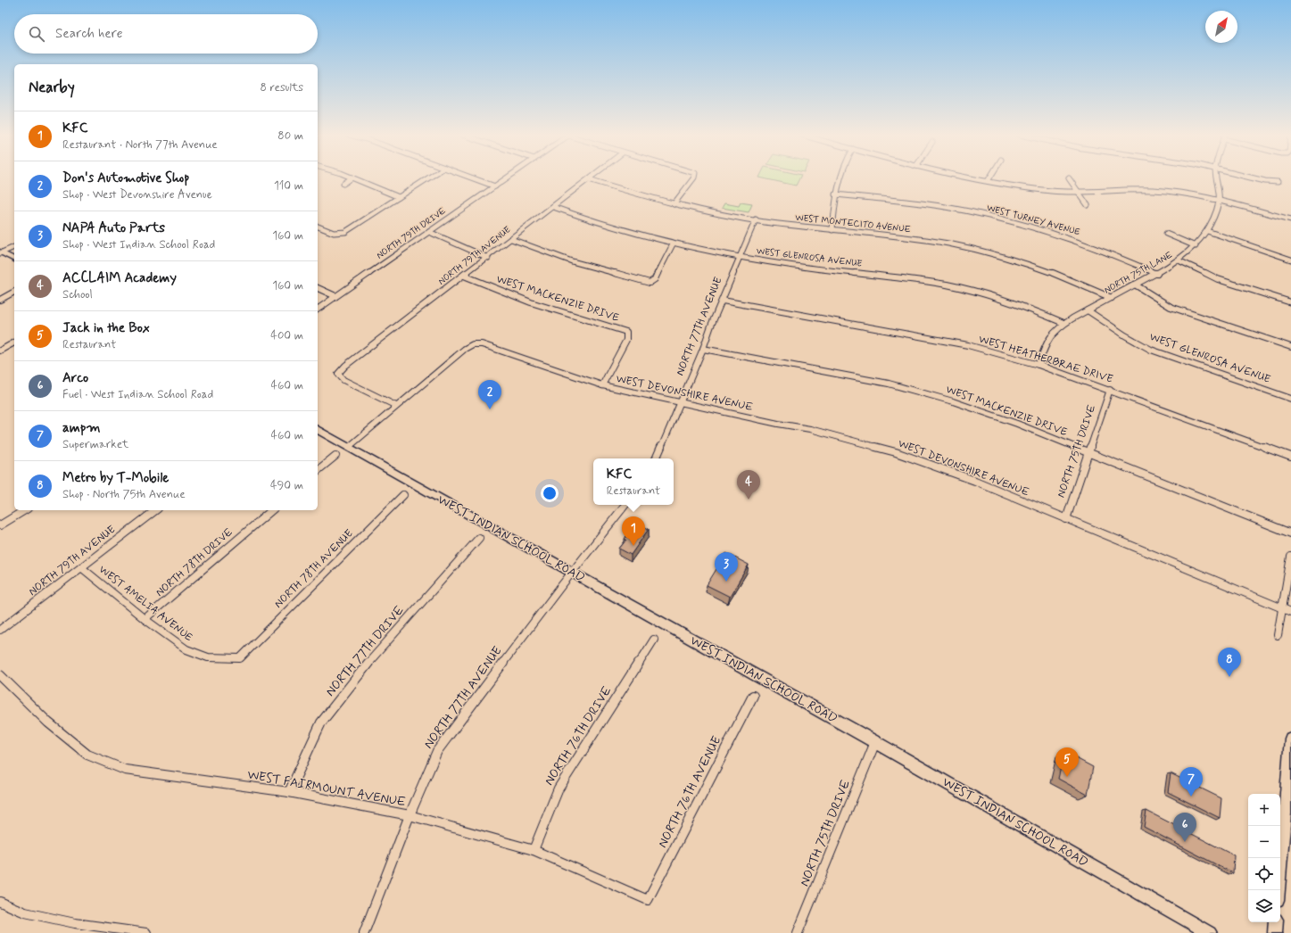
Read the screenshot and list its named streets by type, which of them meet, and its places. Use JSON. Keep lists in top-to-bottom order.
{
  "streets": {
    "main road": ["WEST INDIAN SCHOOL ROAD"],
    "street": [
      "WEST TURNEY AVENUE",
      "WEST MONTECITO AVENUE",
      "NORTH 79TH DRIVE",
      "NORTH 79TH AVENUE",
      "WEST GLENROSA AVENUE",
      "NORTH 75TH LANE",
      "WEST MACKENZIE DRIVE",
      "NORTH 77TH AVENUE",
      "WEST HEATHERBRAE DRIVE",
      "WEST DEVONSHIRE AVENUE",
      "NORTH 75TH DRIVE",
      "NORTH 78TH DRIVE",
      "NORTH 78TH AVENUE",
      "WEST AMELIA AVENUE",
      "NORTH 77TH DRIVE",
      "NORTH 76TH DRIVE",
      "WEST FAIRMOUNT AVENUE",
      "NORTH 76TH AVENUE"
    ]
  },
  "crossings": [
    ["WEST TURNEY AVENUE", "NORTH 75TH LANE"],
    ["WEST MONTECITO AVENUE", "NORTH 79TH AVENUE"],
    ["WEST MONTECITO AVENUE", "NORTH 75TH LANE"],
    ["WEST MONTECITO AVENUE", "NORTH 77TH AVENUE"],
    ["NORTH 79TH AVENUE", "WEST GLENROSA AVENUE"],
    ["NORTH 79TH AVENUE", "WEST MACKENZIE DRIVE"],
    ["NORTH 79TH AVENUE", "WEST DEVONSHIRE AVENUE"],
    ["NORTH 79TH AVENUE", "WEST AMELIA AVENUE"],
    ["WEST GLENROSA AVENUE", "NORTH 75TH LANE"],
    ["WEST GLENROSA AVENUE", "NORTH 77TH AVENUE"],
    ["NORTH 75TH LANE", "WEST HEATHERBRAE DRIVE"],
    ["WEST MACKENZIE DRIVE", "NORTH 77TH AVENUE"],
    ["WEST MACKENZIE DRIVE", "WEST DEVONSHIRE AVENUE"],
    ["WEST MACKENZIE DRIVE", "NORTH 75TH DRIVE"],
    ["NORTH 77TH AVENUE", "WEST HEATHERBRAE DRIVE"],
    ["NORTH 77TH AVENUE", "WEST DEVONSHIRE AVENUE"],
    ["NORTH 77TH AVENUE", "WEST INDIAN SCHOOL ROAD"],
    ["NORTH 77TH AVENUE", "WEST FAIRMOUNT AVENUE"],
    ["WEST HEATHERBRAE DRIVE", "NORTH 75TH DRIVE"],
    ["WEST DEVONSHIRE AVENUE", "NORTH 75TH DRIVE"],
    ["NORTH 75TH DRIVE", "WEST INDIAN SCHOOL ROAD"],
    ["NORTH 78TH DRIVE", "WEST AMELIA AVENUE"],
    ["NORTH 78TH AVENUE", "WEST AMELIA AVENUE"],
    ["NORTH 77TH DRIVE", "WEST FAIRMOUNT AVENUE"],
    ["NORTH 76TH DRIVE", "WEST FAIRMOUNT AVENUE"],
    ["WEST FAIRMOUNT AVENUE", "NORTH 76TH AVENUE"]
  ],
  "north": "top right",
  "page": {
    "search": "Search here",
    "heading": ["Nearby", "8 results"],
    "list": [
      {
        "mark": "1",
        "name": "KFC",
        "note": "Restaurant · North 77th Avenue",
        "value": "80 m"
      },
      {
        "mark": "2",
        "name": "Don's Automotive Shop",
        "note": "Shop · West Devonshire Avenue",
        "value": "110 m"
      },
      {
        "mark": "3",
        "name": "NAPA Auto Parts",
        "note": "Shop · West Indian School Road",
        "value": "160 m"
      },
      {
        "mark": "4",
        "name": "ACCLAIM Academy",
        "note": "School",
        "value": "160 m"
      },
      {
        "mark": "5",
        "name": "Jack in the Box",
        "note": "Restaurant",
        "value": "400 m"
      },
      {
        "mark": "6",
        "name": "Arco",
        "note": "Fuel · West Indian School Road",
        "value": "460 m"
      },
      {
        "mark": "7",
        "name": "ampm",
        "note": "Supermarket",
        "value": "460 m"
      },
      {
        "mark": "8",
        "name": "Metro by T-Mobile",
        "note": "Shop · North 75th Avenue",
        "value": "490 m"
      }
    ],
    "pins": [
      "2",
      "4",
      "1",
      "3",
      "8",
      "5",
      "7",
      "6"
    ],
    "popup": ["KFC", "Restaurant"],
    "map_buttons": ["+", "−"]
  }
}
